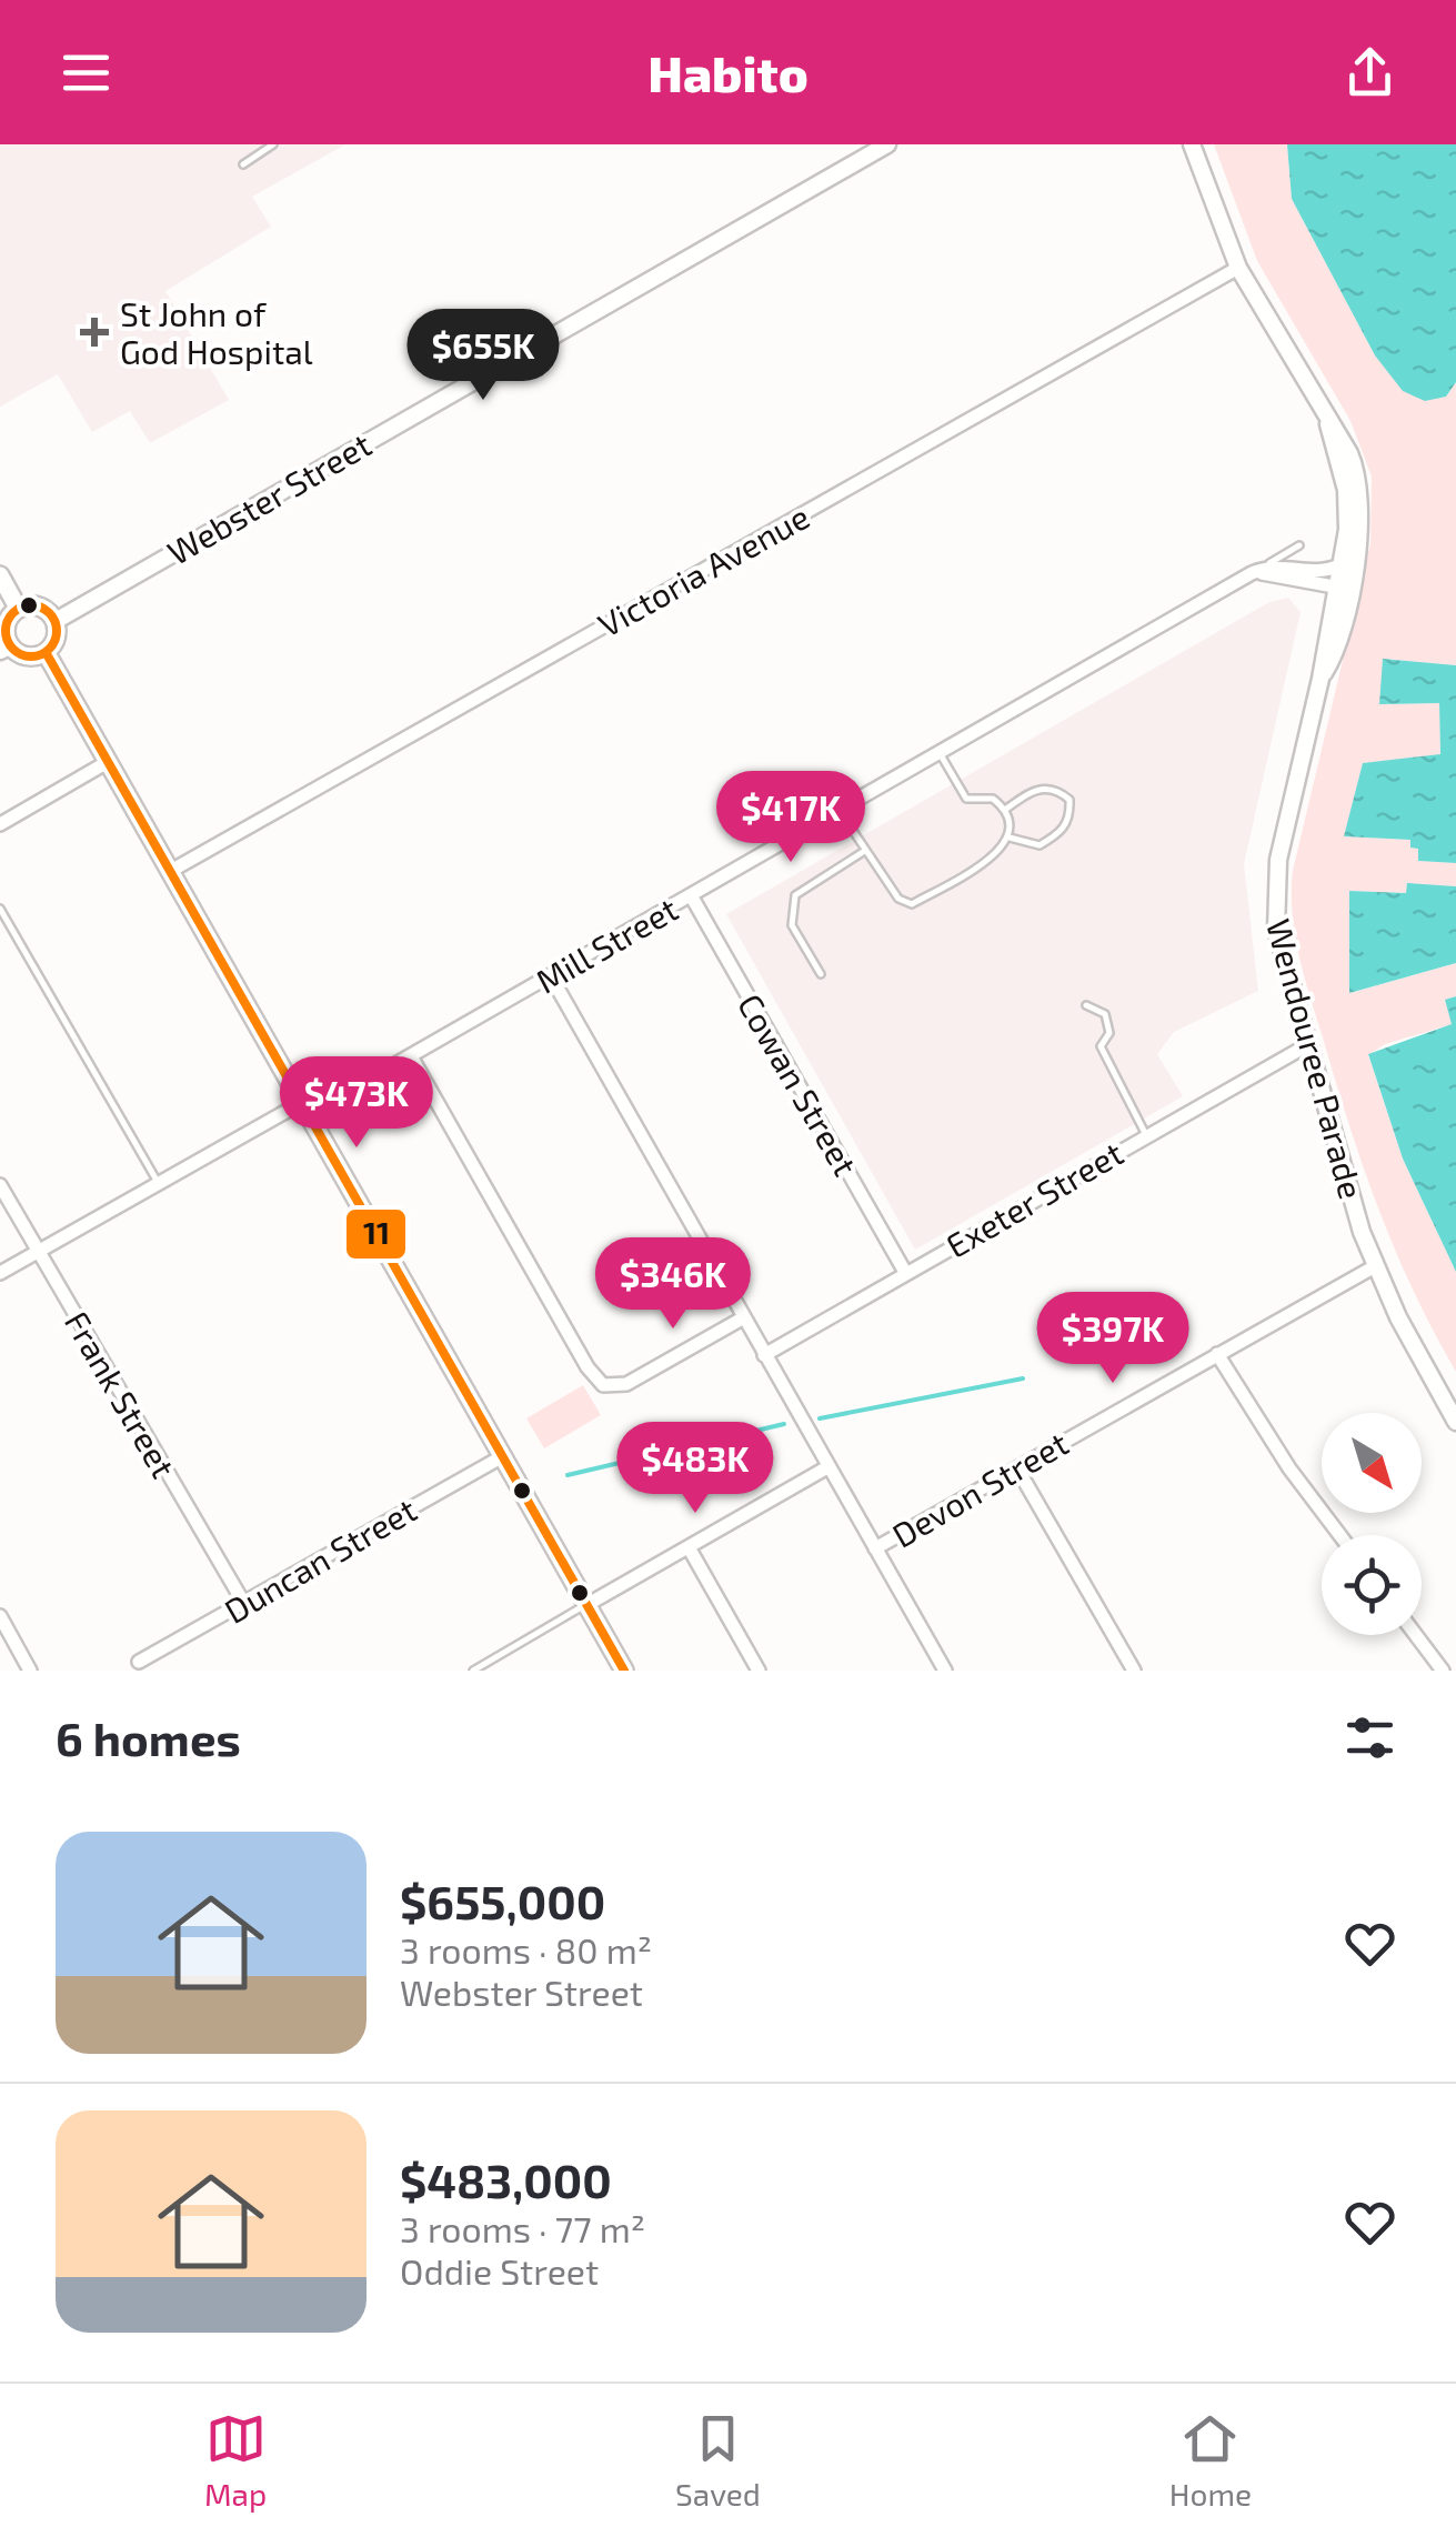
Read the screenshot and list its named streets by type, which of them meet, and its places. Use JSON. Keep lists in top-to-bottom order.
{
  "streets": {
    "street": [
      "Webster Street",
      "Victoria Avenue",
      "Mill Street",
      "Wendouree Parade",
      "Cowan Street",
      "Exeter Street",
      "Frank Street",
      "Devon Street",
      "Duncan Street"
    ]
  },
  "crossings": [
    ["Victoria Avenue", "Wendouree Parade"],
    ["Mill Street", "Wendouree Parade"],
    ["Mill Street", "Cowan Street"],
    ["Mill Street", "Frank Street"],
    ["Wendouree Parade", "Exeter Street"],
    ["Wendouree Parade", "Devon Street"],
    ["Cowan Street", "Exeter Street"],
    ["Frank Street", "Duncan Street"]
  ],
  "places": {
    "health": ["St John of God Hospital"]
  },
  "lines": ["transit line 11"],
  "north": "bottom right",
  "page": {
    "header": "Habito",
    "price": [
      "$655K",
      "$417K",
      "$473K",
      "$346K",
      "$397K",
      "$483K"
    ],
    "heading": "6 homes",
    "list": [
      {
        "name": "$655,000",
        "note": "3 rooms · 80 m² · Webster Street"
      },
      {
        "name": "$483,000",
        "note": "3 rooms · 77 m² · Oddie Street"
      }
    ],
    "tabs": ["Map", "Saved", "Home"]
  }
}
